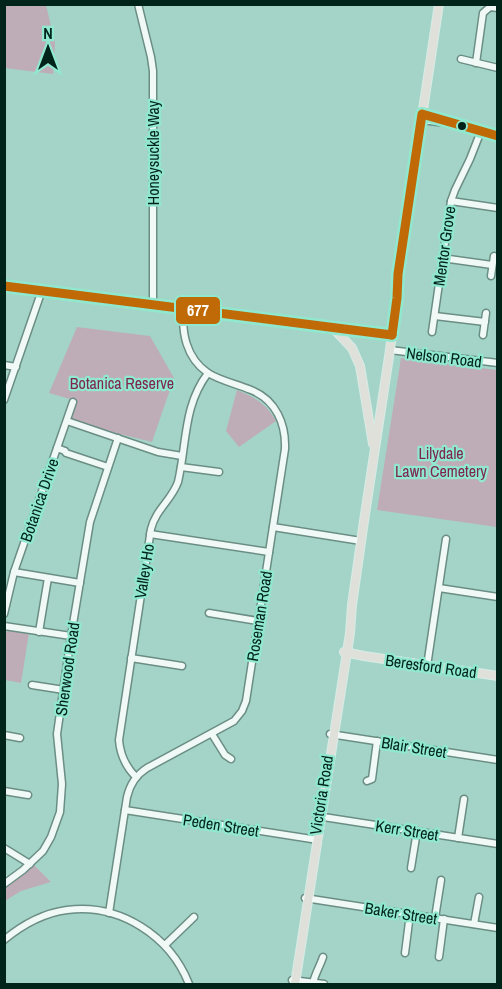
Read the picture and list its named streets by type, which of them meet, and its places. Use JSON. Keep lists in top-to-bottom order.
{
  "streets": {
    "main road": ["Beresford Road", "Victoria Road"],
    "street": [
      "Honeysuckle Way",
      "Mentor Grove",
      "Nelson Road",
      "Botanica Drive",
      "Valley Ho",
      "Roseman Road",
      "Sherwood Road",
      "Blair Street",
      "Peden Street",
      "Kerr Street",
      "Baker Street"
    ]
  },
  "crossings": [
    ["Nelson Road", "Victoria Road"],
    ["Valley Ho", "Roseman Road"],
    ["Beresford Road", "Victoria Road"],
    ["Blair Street", "Victoria Road"],
    ["Victoria Road", "Peden Street"],
    ["Victoria Road", "Kerr Street"],
    ["Victoria Road", "Baker Street"]
  ],
  "parks": ["Botanica Reserve", "Lilydale Lawn Cemetery"],
  "lines": ["transit line 677"],
  "north": "top"
}
